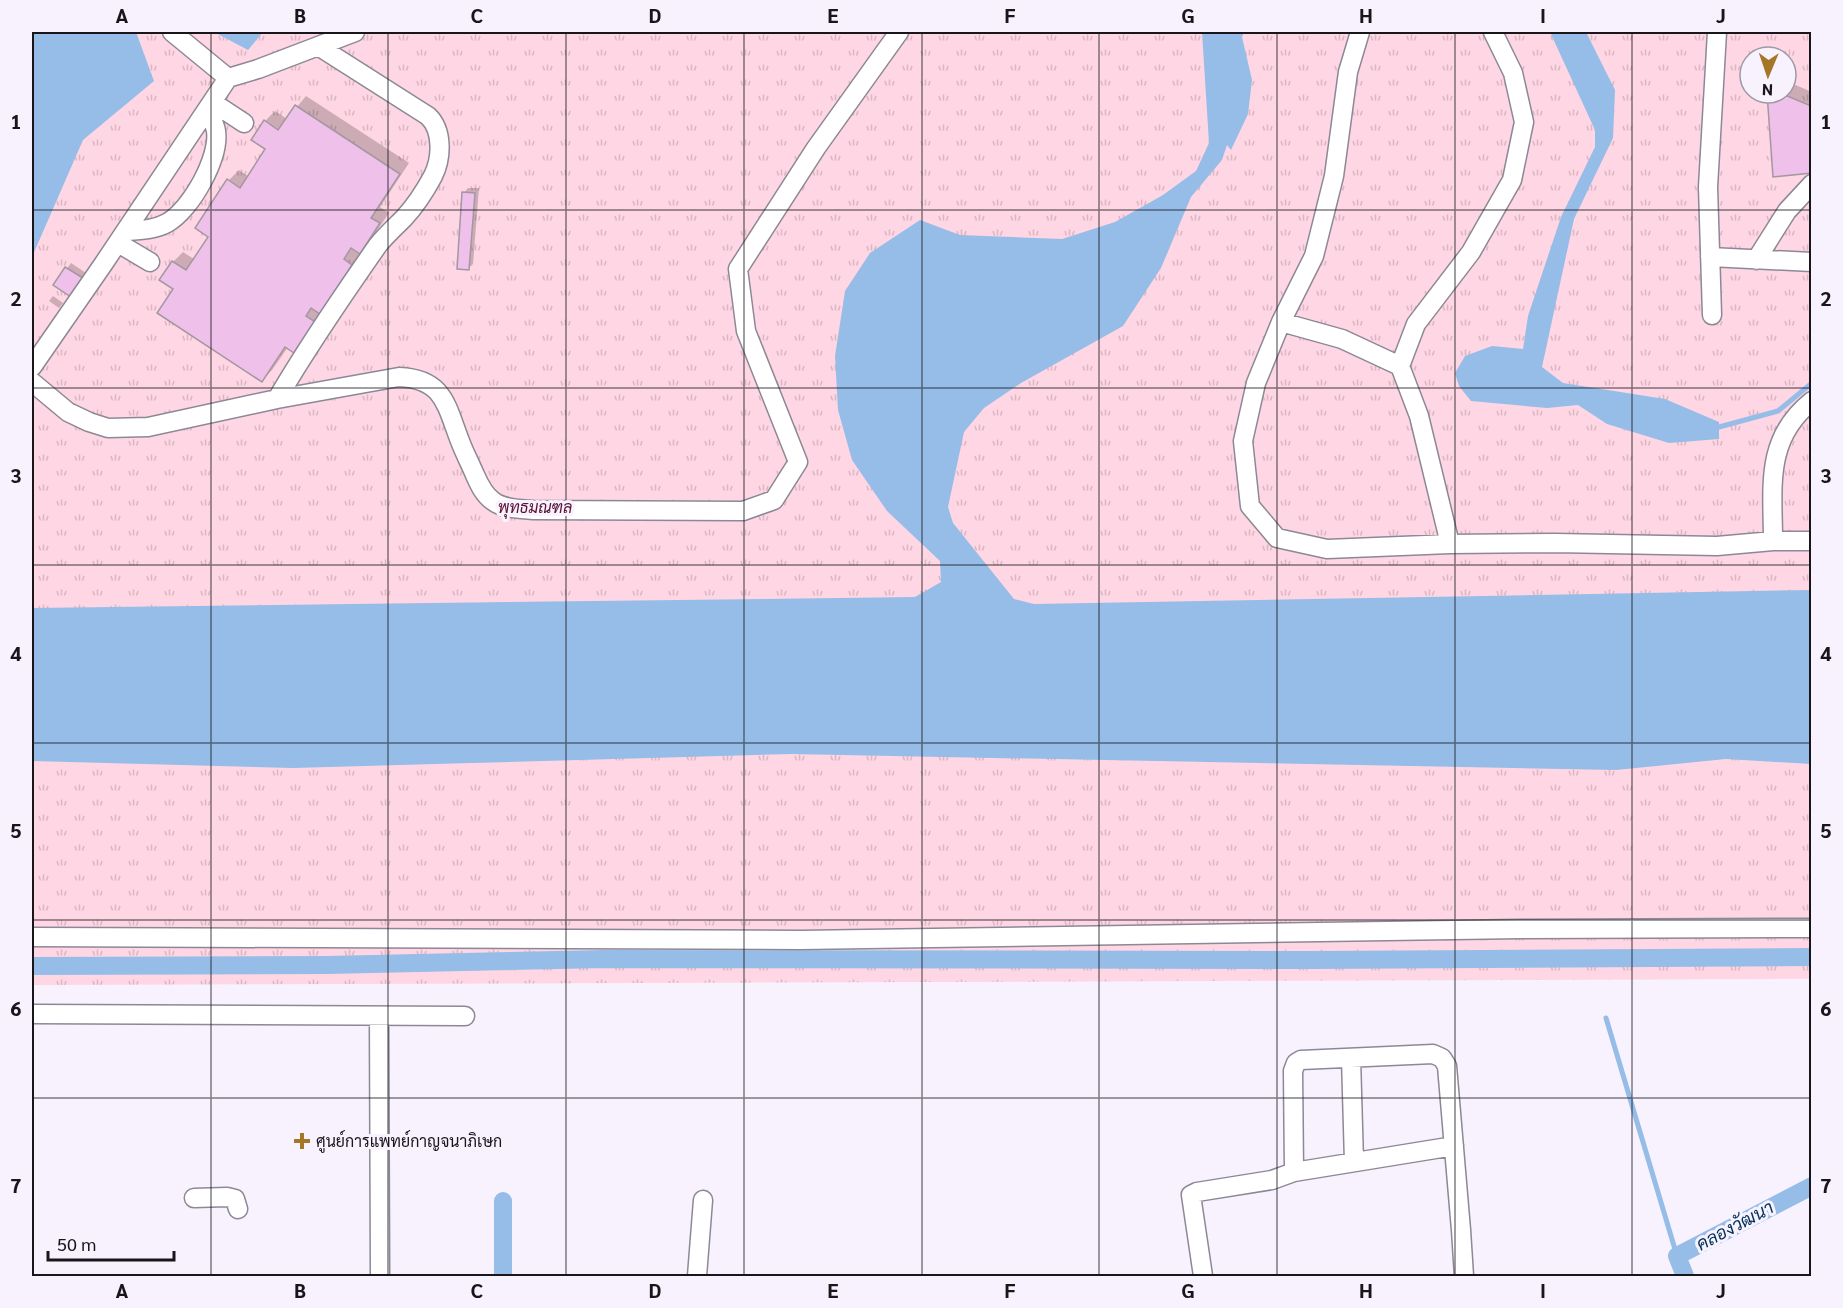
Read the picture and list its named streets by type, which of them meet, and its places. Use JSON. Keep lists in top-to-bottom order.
{
  "water": ["คลองวัฒนา"],
  "parks": ["พุทธมณฑล"],
  "places": {
    "health": ["ศูนย์การแพทย์กาญจนาภิเษก"]
  },
  "scale_bar": "50 m",
  "north": "bottom",
  "grid": {
    "columns": [
      "A",
      "B",
      "C",
      "D",
      "E",
      "F",
      "G",
      "H",
      "I",
      "J"
    ],
    "rows": [
      "1",
      "2",
      "3",
      "4",
      "5",
      "6",
      "7"
    ]
  }
}
